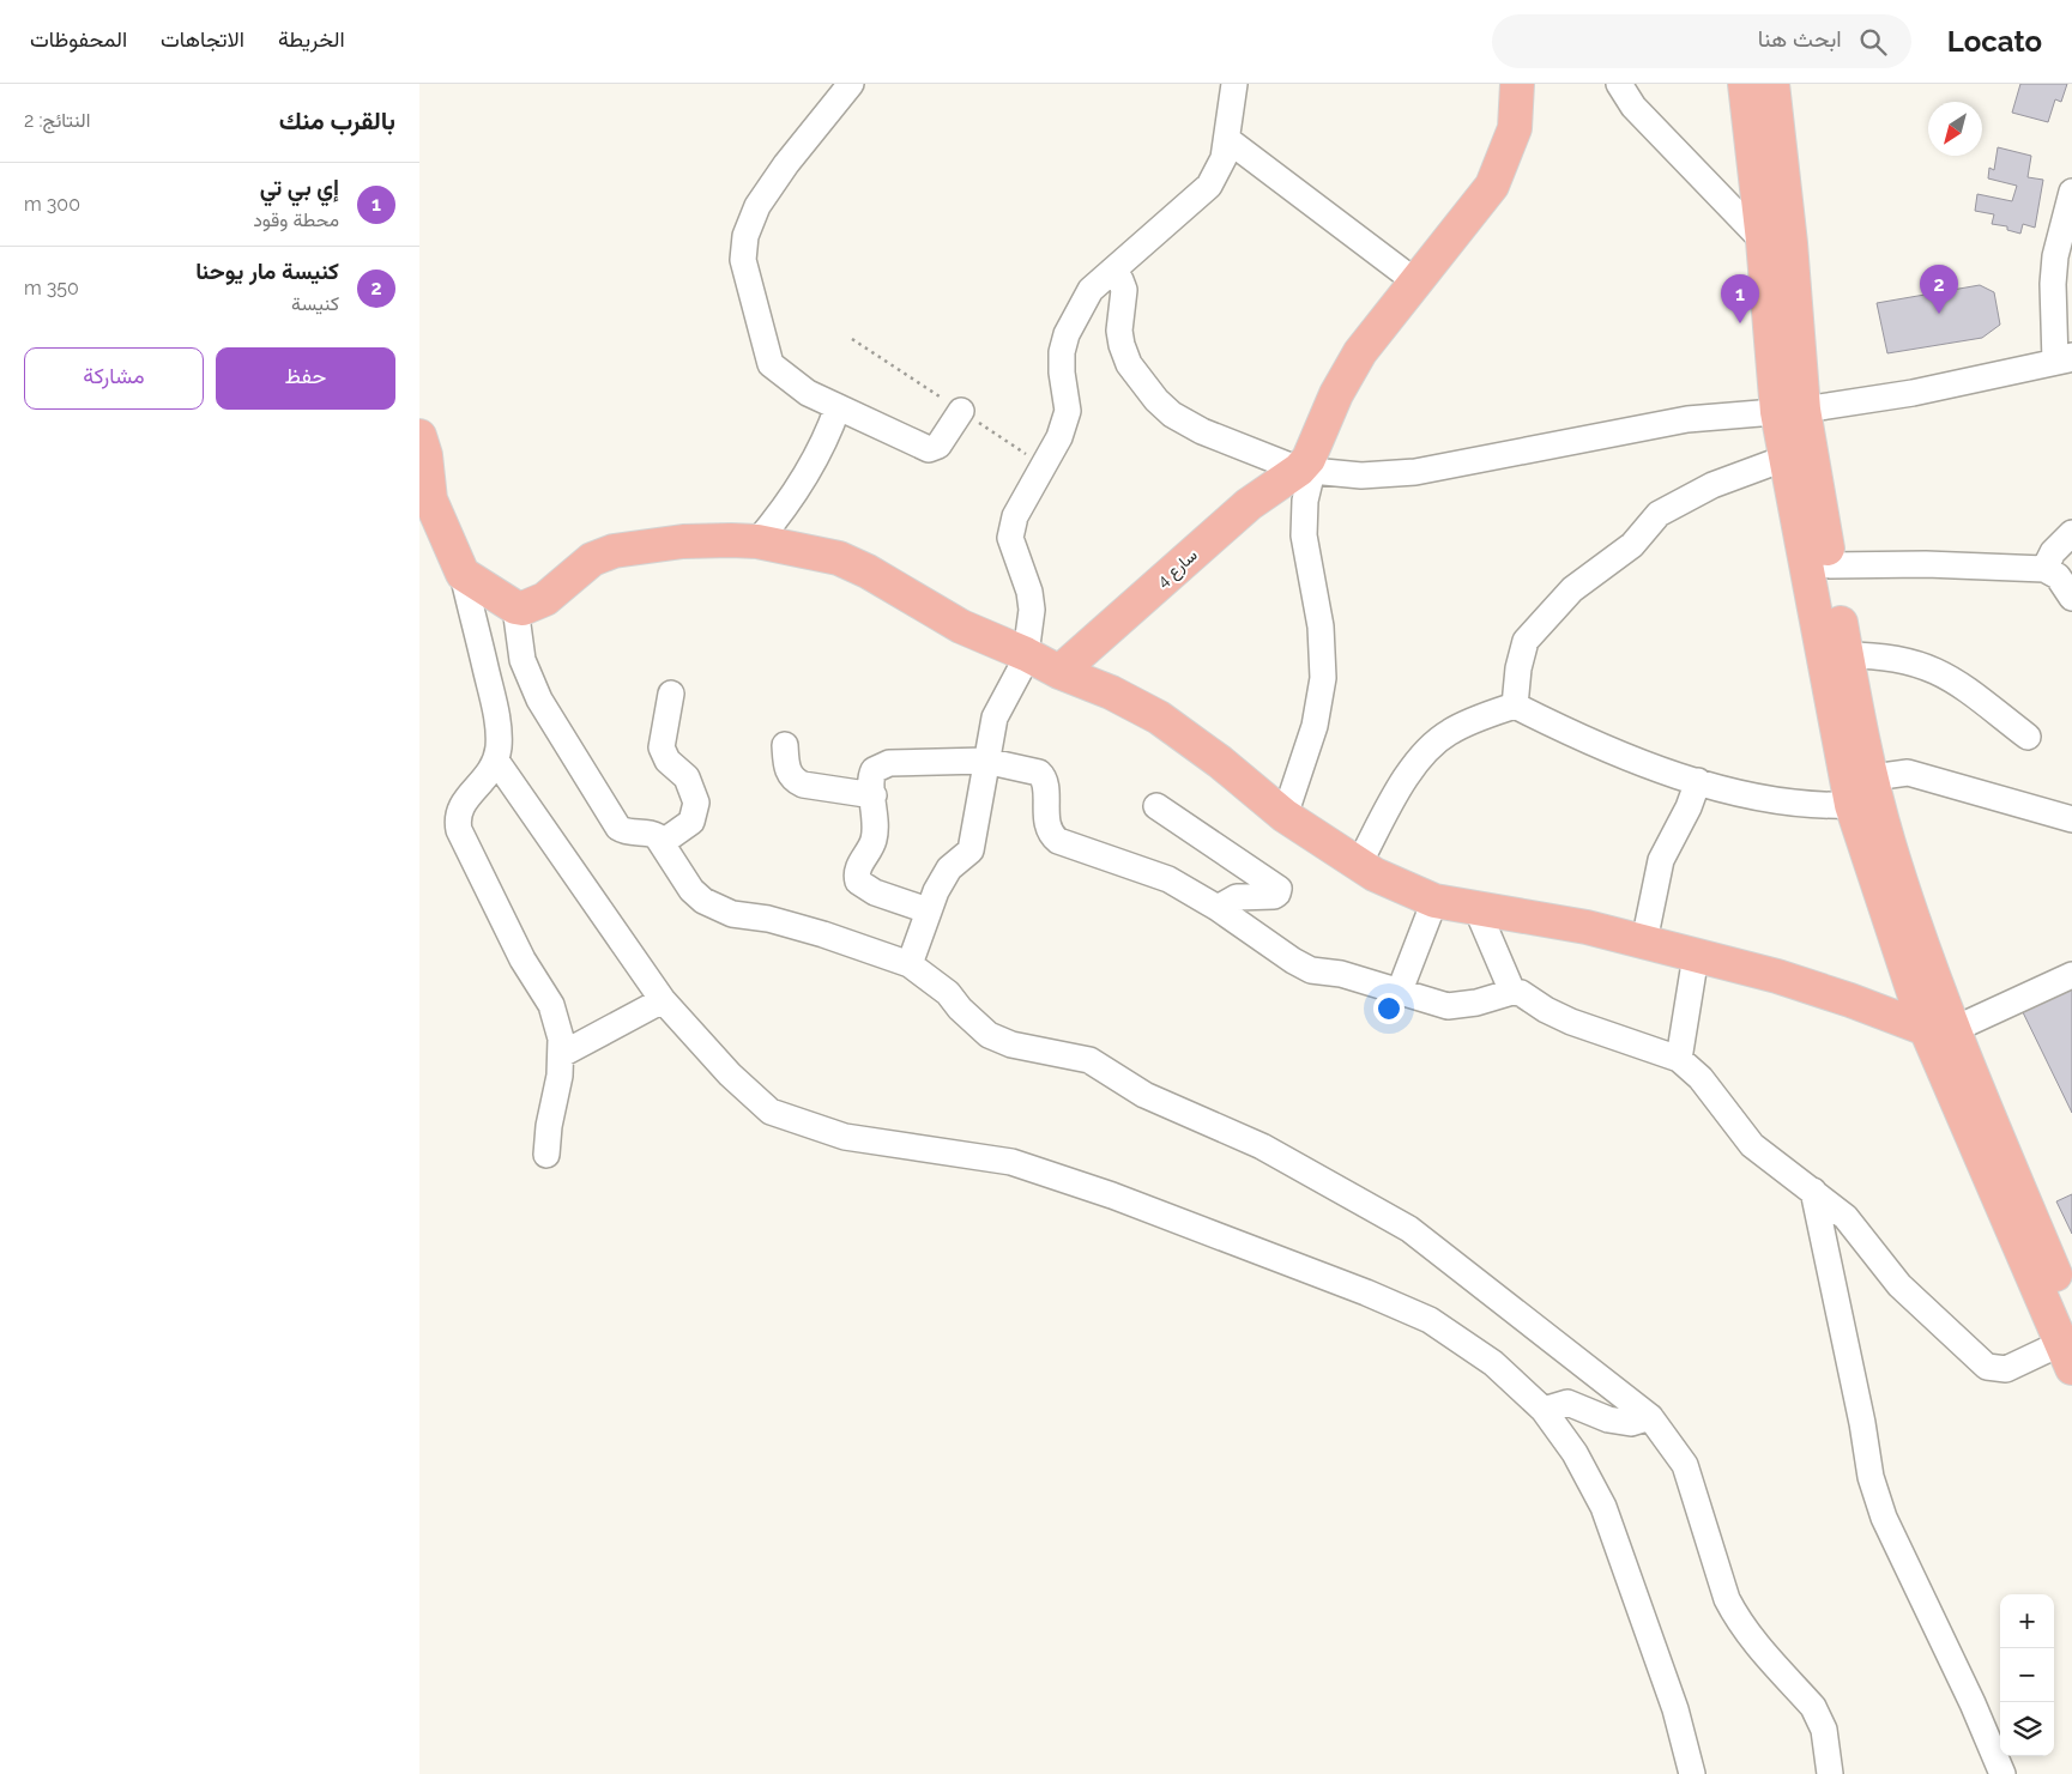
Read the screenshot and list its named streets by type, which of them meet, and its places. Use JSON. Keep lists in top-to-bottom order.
{
  "streets": {
    "main road": ["سارع 4"]
  },
  "north": "bottom left",
  "page": {
    "header": "Locato",
    "search": "ابحث هنا",
    "nav": ["الخريطة", "الاتجاهات", "المحفوظات"],
    "heading": ["بالقرب منك", "النتائج: 2"],
    "list": [
      {
        "mark": "1",
        "name": "إي بي تي",
        "note": "محطة وقود",
        "value": "300 m"
      },
      {
        "mark": "2",
        "name": "كنيسة مار يوحنا",
        "note": "كنيسة",
        "value": "350 m"
      }
    ],
    "pins": ["2", "1"],
    "buttons": ["حفظ", "مشاركة"],
    "map_buttons": ["+", "−"]
  }
}
